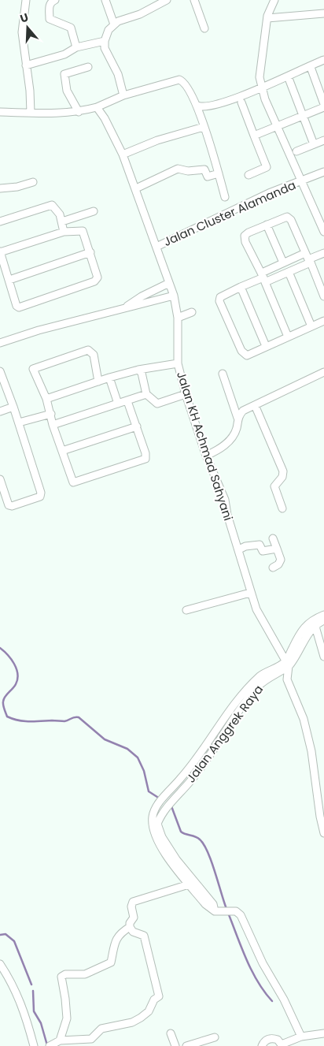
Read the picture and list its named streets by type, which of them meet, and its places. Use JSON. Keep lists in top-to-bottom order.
{
  "streets": {
    "street": ["Jalan Cluster Alamanda", "Jalan KH Achmad Sahyani", "Jalan Anggrek Raya"]
  },
  "crossings": [
    ["Jalan Cluster Alamanda", "Jalan KH Achmad Sahyani"],
    ["Jalan KH Achmad Sahyani", "Jalan Anggrek Raya"]
  ],
  "north": "top"
}
